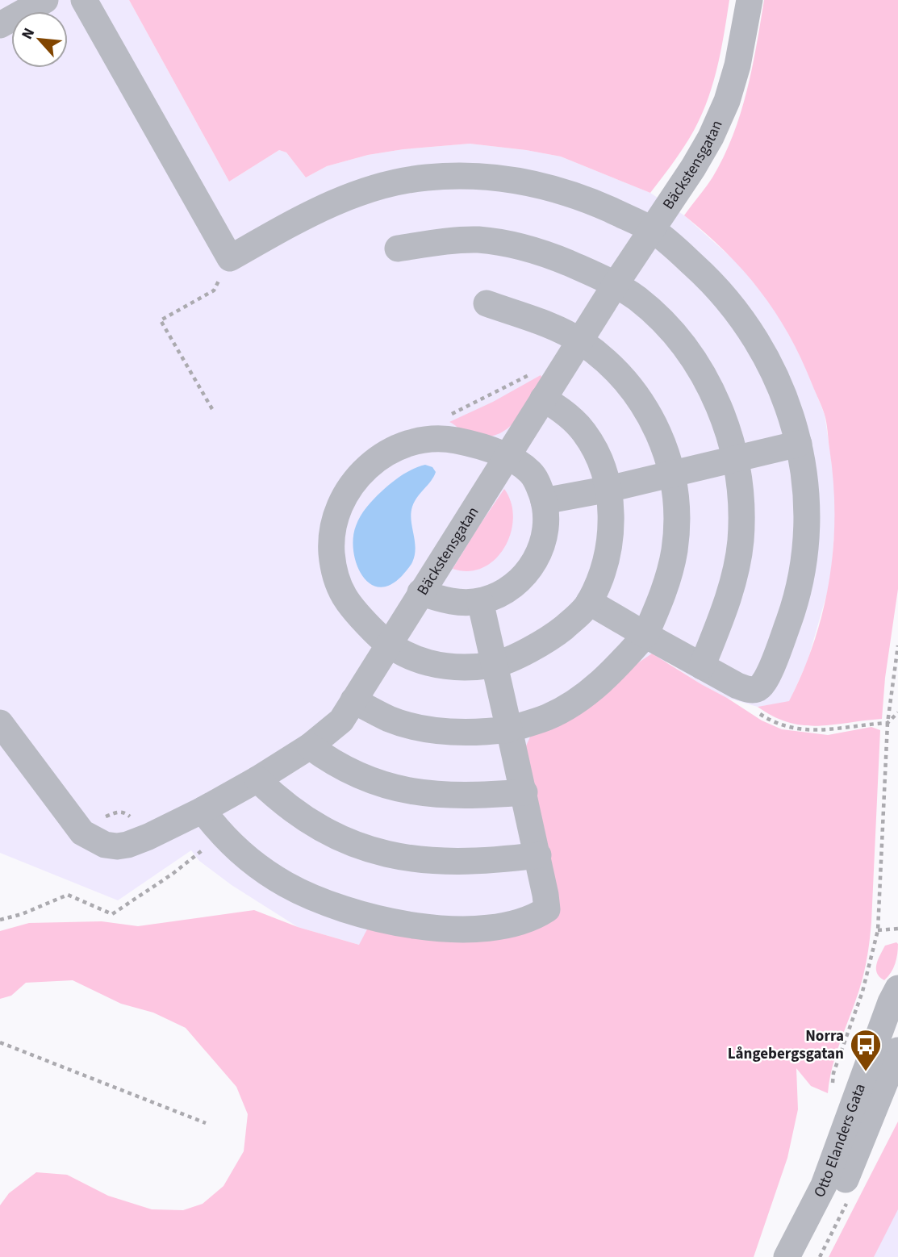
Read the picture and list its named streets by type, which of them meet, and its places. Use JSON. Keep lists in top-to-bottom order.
{
  "streets": {
    "street": ["Bäckstensgatan", "Otto Elanders Gata"]
  },
  "places": {
    "bus stop": ["Norra Långebergsgatan"]
  },
  "north": "top left"
}
